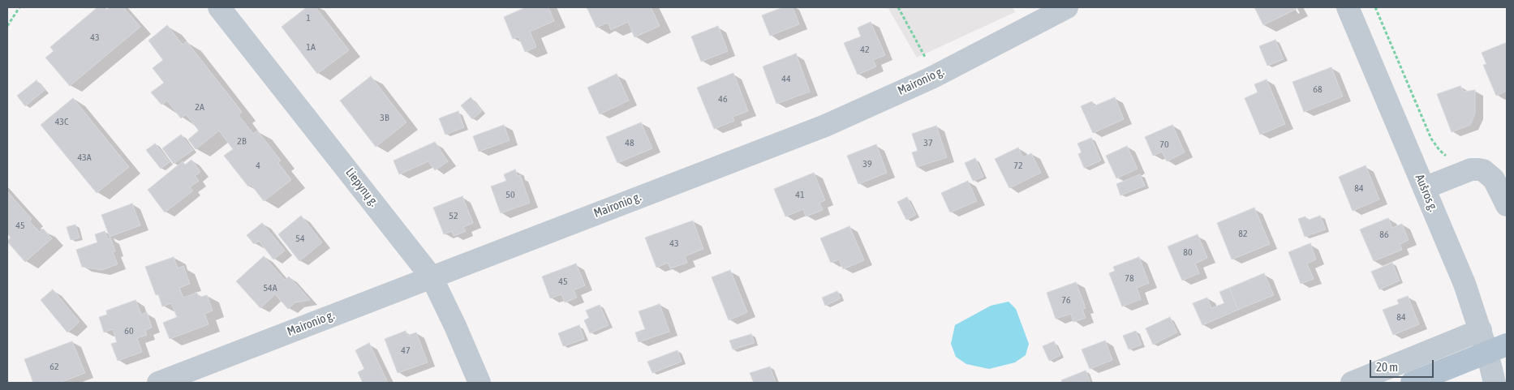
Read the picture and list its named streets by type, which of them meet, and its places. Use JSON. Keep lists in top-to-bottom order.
{
  "streets": {
    "street": ["Maironio g.", "Liepynų g.", "Aušros g."]
  },
  "crossings": [
    ["Maironio g.", "Liepynų g."]
  ],
  "house_numbers": [
    "1",
    "43",
    "1A",
    "42",
    "44",
    "68",
    "46",
    "2A",
    "3B",
    "43C",
    "2B",
    "48",
    "37",
    "70",
    "43A",
    "39",
    "4",
    "72",
    "84",
    "50",
    "41",
    "52",
    "45",
    "82",
    "86",
    "54",
    "43",
    "80",
    "78",
    "45",
    "54A",
    "76",
    "84",
    "60",
    "47",
    "62"
  ],
  "scale_bar": "20 m"
}
